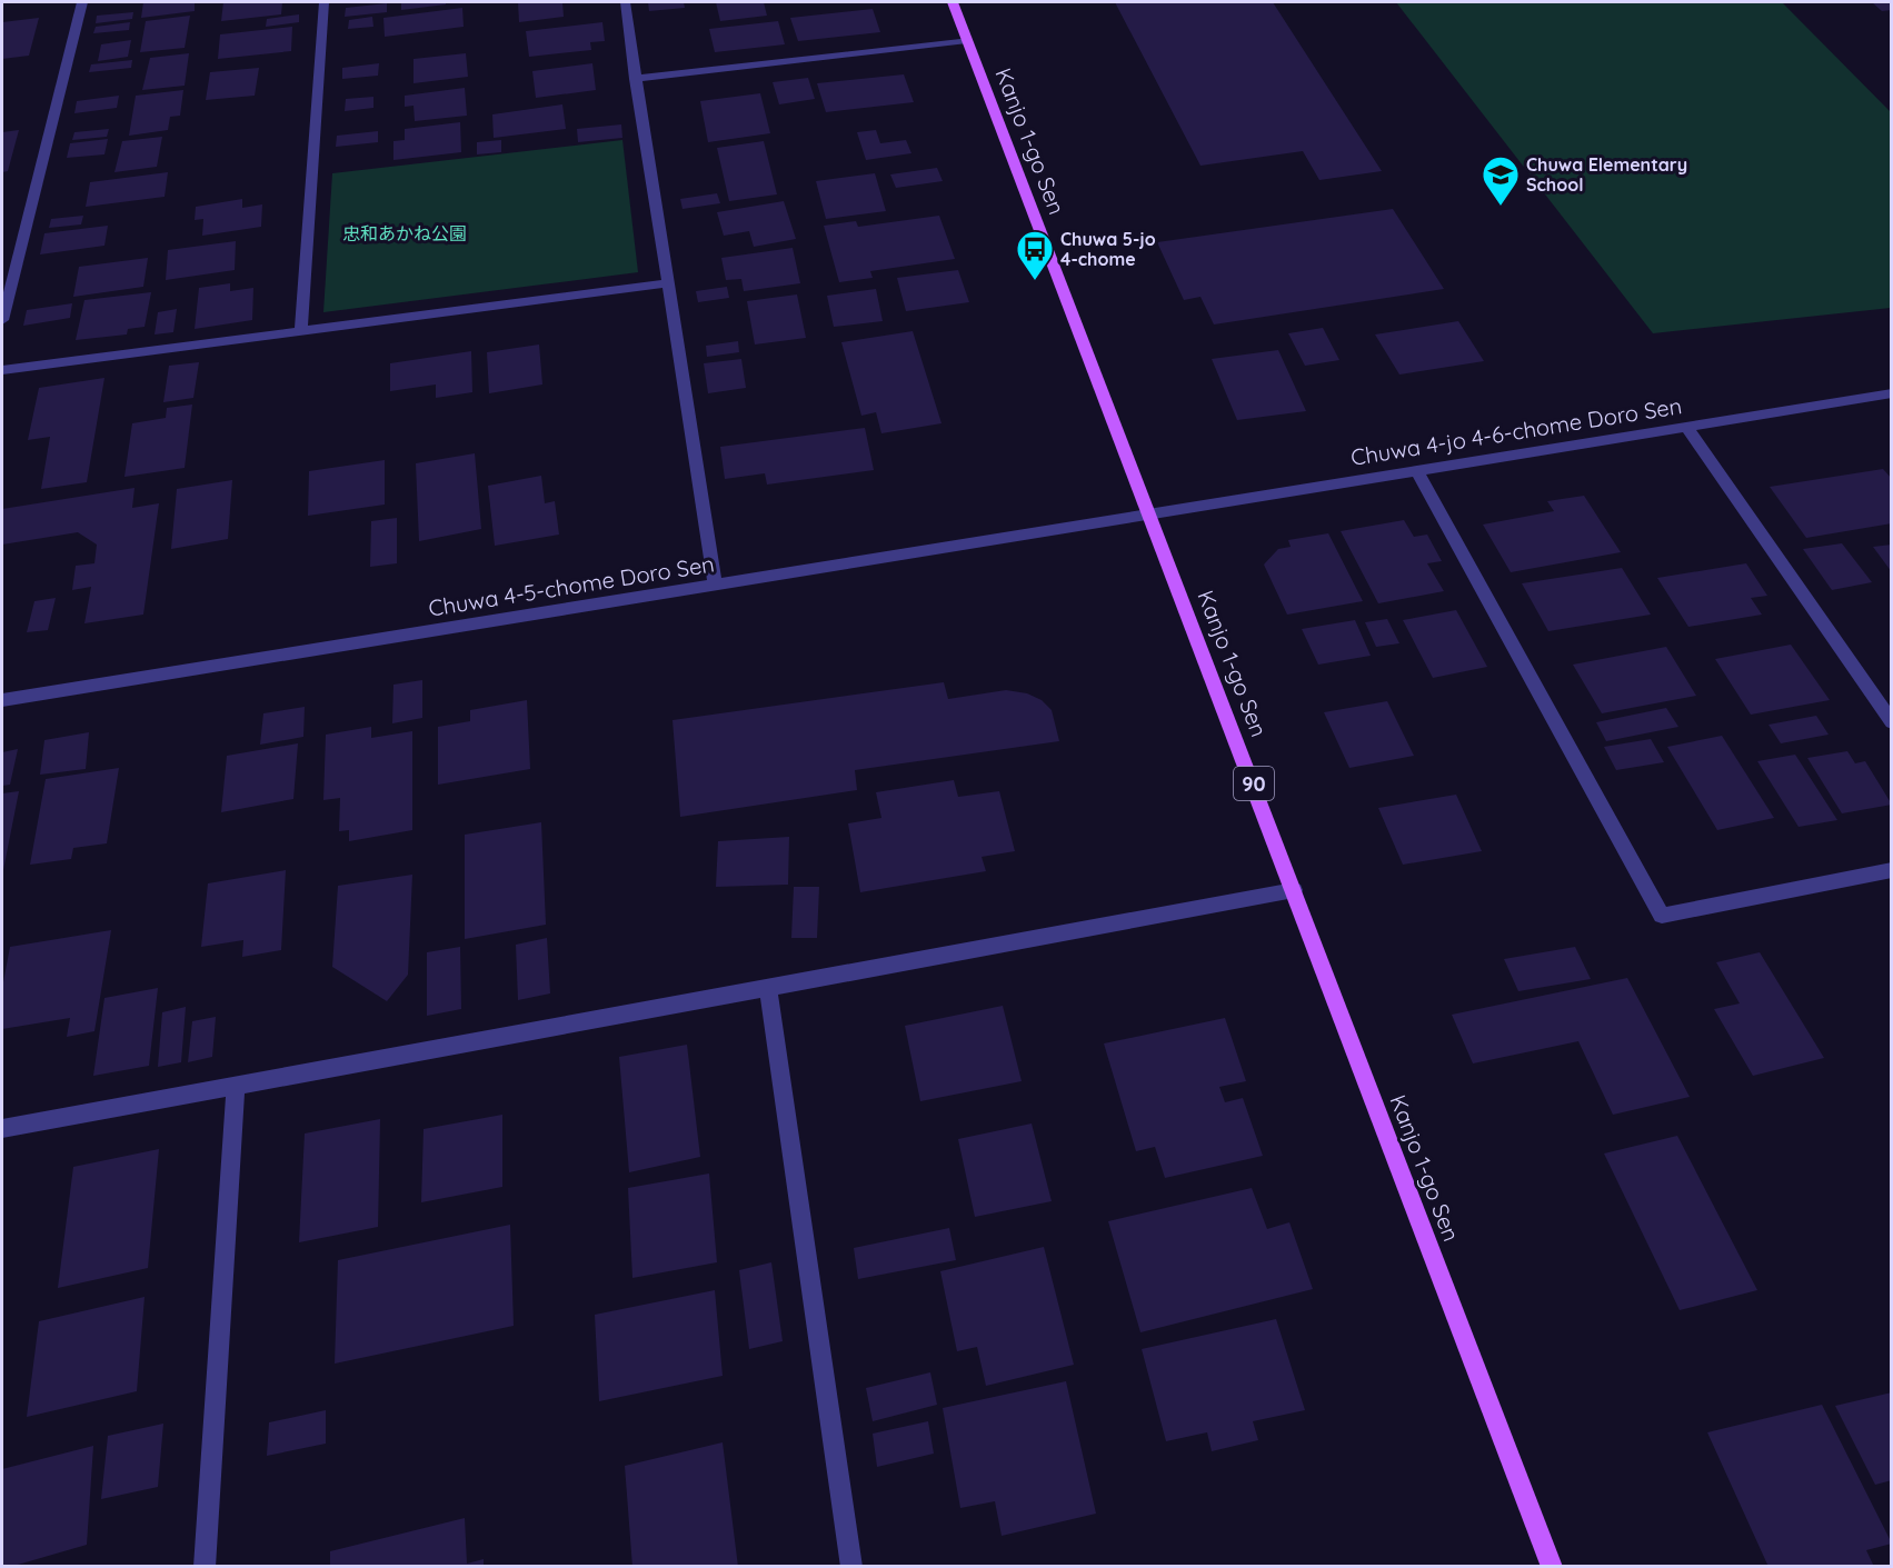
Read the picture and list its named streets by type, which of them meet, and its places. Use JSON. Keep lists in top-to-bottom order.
{
  "streets": {
    "main road": ["Kanjo 1-go Sen", "90"],
    "street": ["Chuwa 4-jo 4-6-chome Doro Sen", "Chuwa 4-5-chome Doro Sen"]
  },
  "crossings": [
    ["Kanjo 1-go Sen", "Chuwa 4-jo 4-6-chome Doro Sen"],
    ["Kanjo 1-go Sen", "Chuwa 4-5-chome Doro Sen"],
    ["Chuwa 4-jo 4-6-chome Doro Sen", "Chuwa 4-5-chome Doro Sen"]
  ],
  "parks": ["忠和あかね公園"],
  "places": {
    "school or university": ["Chuwa Elementary School"],
    "bus stop": ["Chuwa 5-jo 4-chome"]
  }
}
